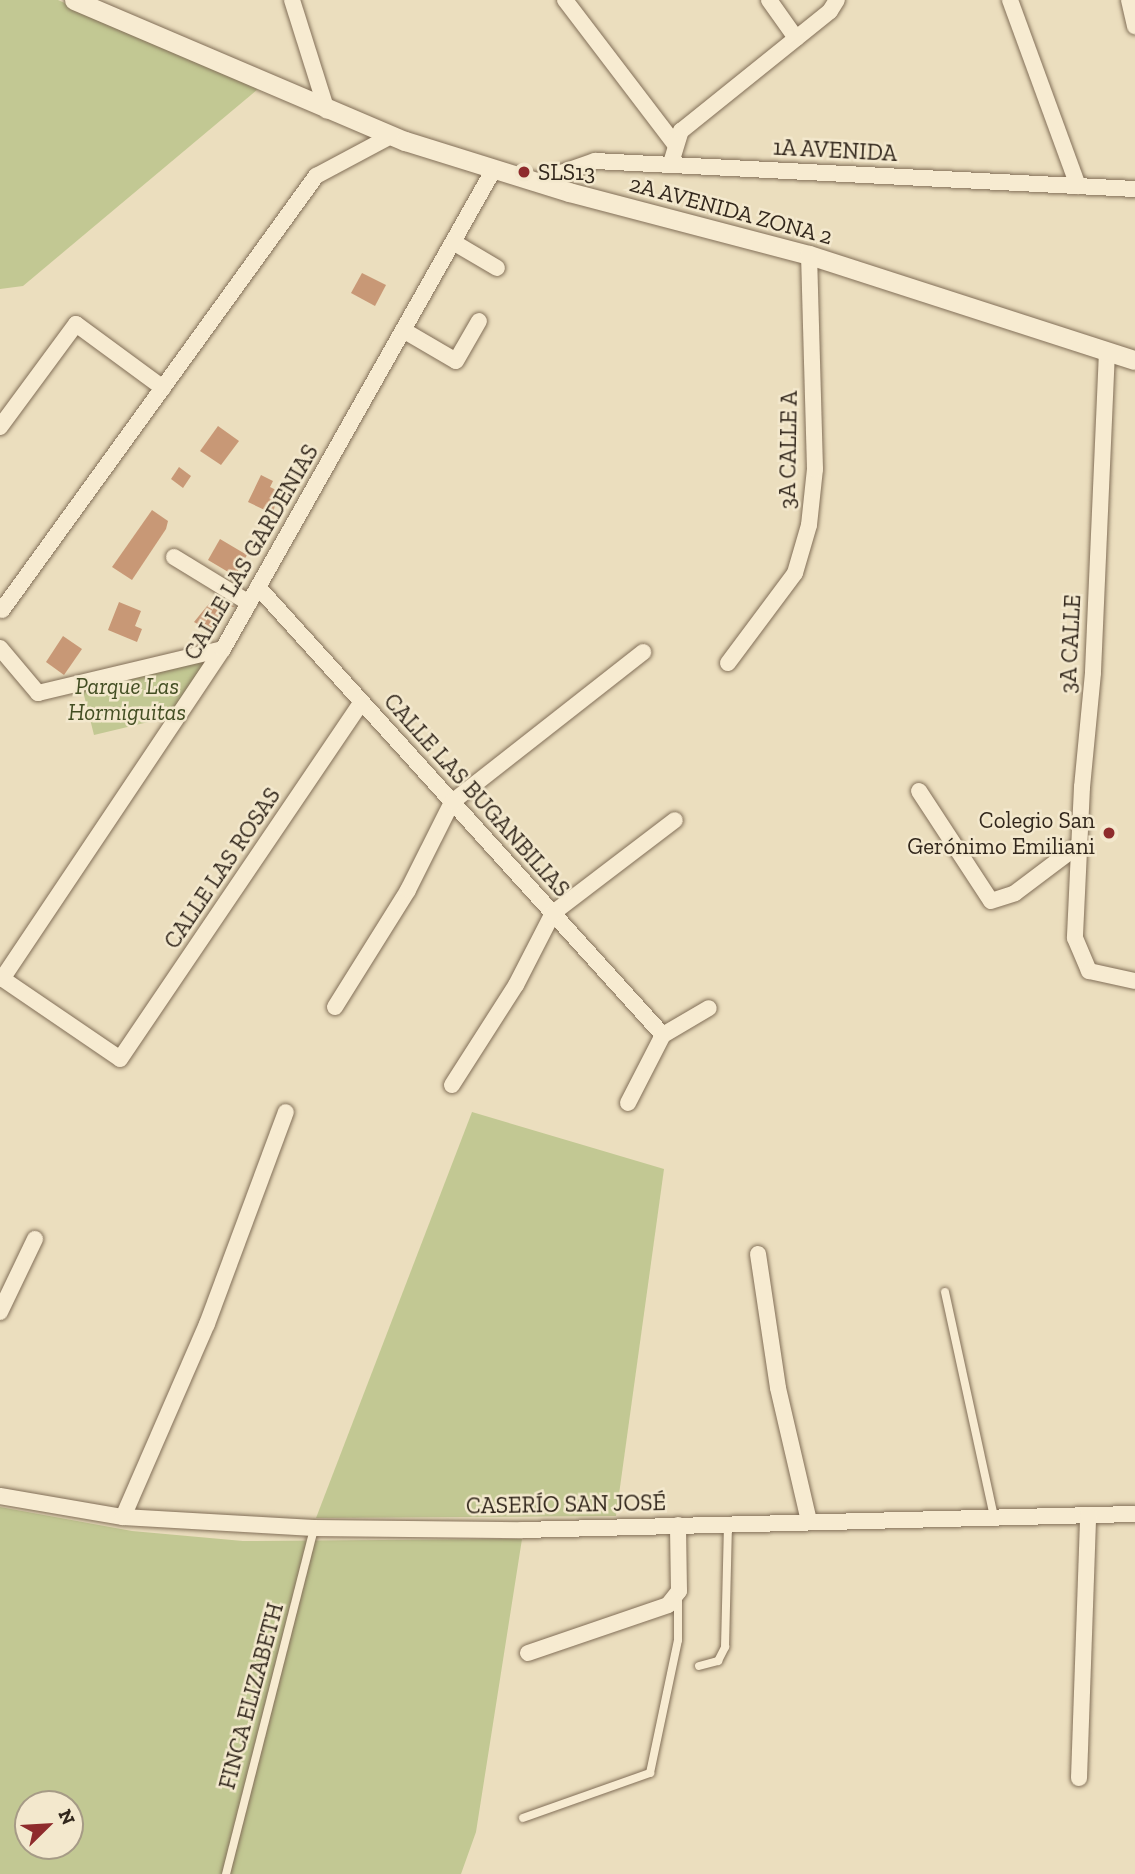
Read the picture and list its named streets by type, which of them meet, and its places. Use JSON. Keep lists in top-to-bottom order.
{
  "streets": {
    "street": [
      "1A AVENIDA",
      "2A AVENIDA ZONA 2",
      "3A CALLE A",
      "CALLE LAS GARDENIAS",
      "3A CALLE",
      "CALLE LAS BUGANBILIAS",
      "CALLE LAS ROSAS",
      "CASERÍO SAN JOSÉ"
    ],
    "lane": ["FINCA ELIZABETH"]
  },
  "crossings": [
    ["1A AVENIDA", "2A AVENIDA ZONA 2"],
    ["2A AVENIDA ZONA 2", "3A CALLE A"],
    ["2A AVENIDA ZONA 2", "CALLE LAS GARDENIAS"],
    ["2A AVENIDA ZONA 2", "3A CALLE"],
    ["CALLE LAS GARDENIAS", "CALLE LAS BUGANBILIAS"],
    ["CALLE LAS GARDENIAS", "CALLE LAS ROSAS"],
    ["CALLE LAS BUGANBILIAS", "CALLE LAS ROSAS"],
    ["CASERÍO SAN JOSÉ", "FINCA ELIZABETH"]
  ],
  "parks": ["Parque Las Hormiguitas"],
  "places": ["SLS13", "Colegio San Gerónimo Emiliani"],
  "north": "top right"
}
